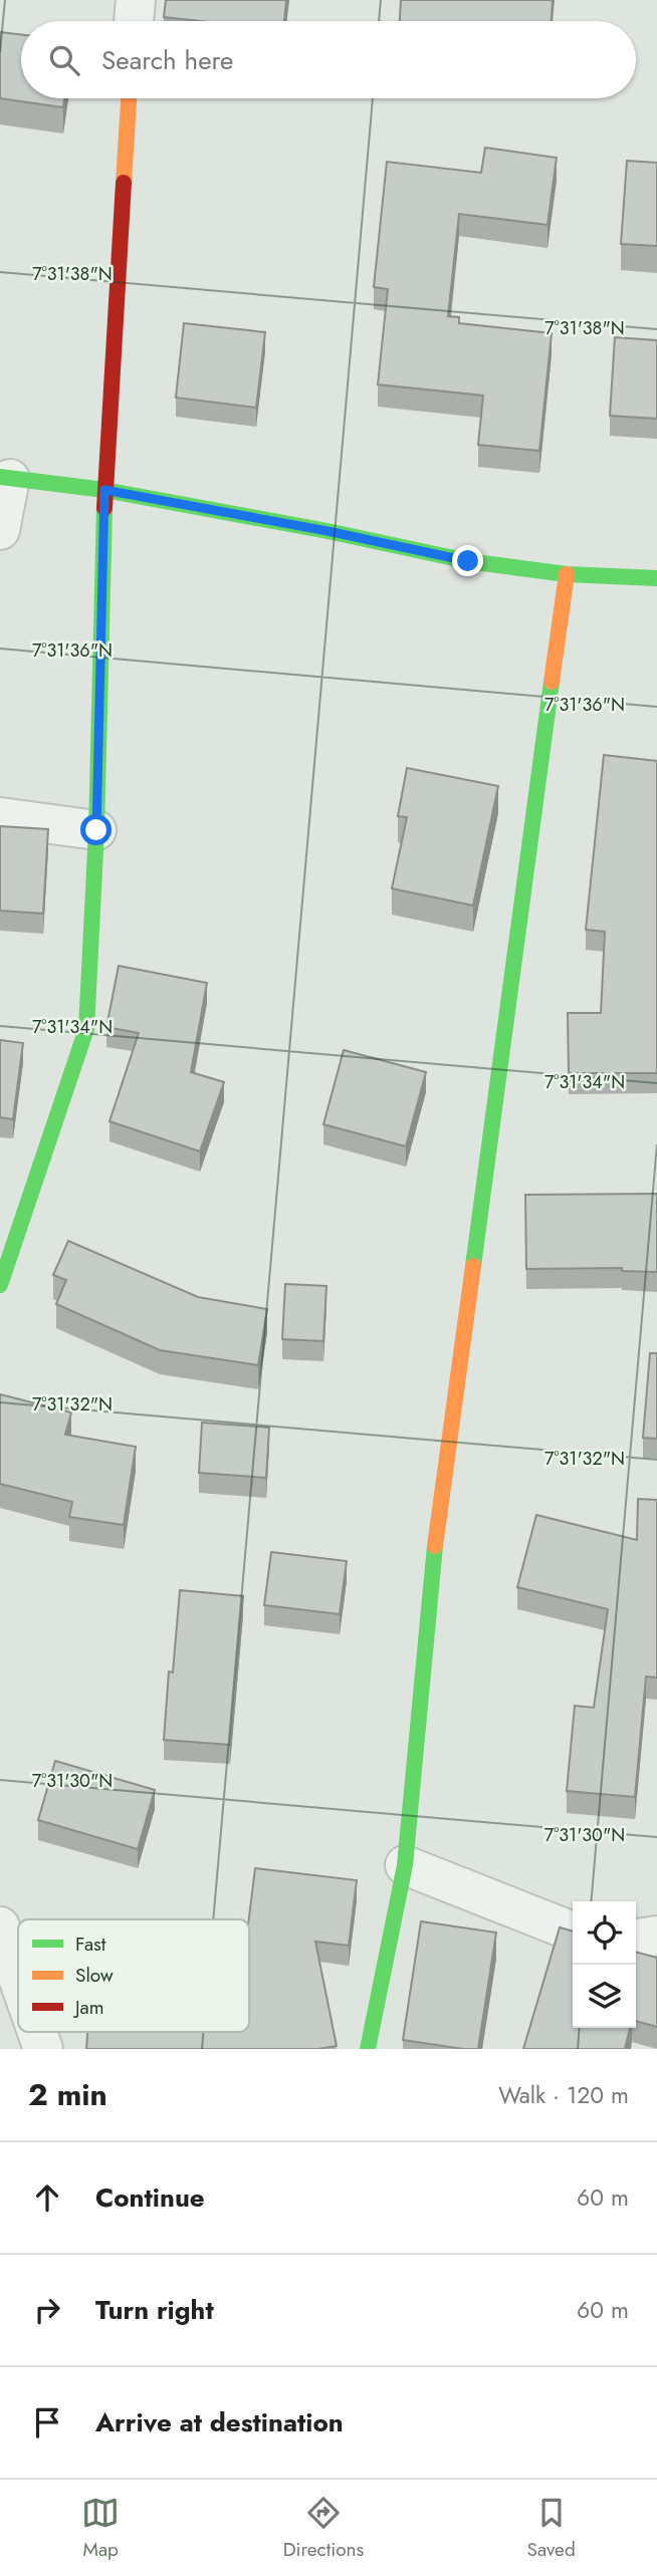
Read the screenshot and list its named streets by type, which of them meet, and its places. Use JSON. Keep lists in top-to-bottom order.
{
  "legend": ["Fast", "Slow", "Jam"],
  "page": {
    "search": "Search here",
    "heading": ["2 min", "Walk · 120 m"],
    "list": [
      ["Continue", "60 m"],
      ["Turn right", "60 m"],
      "Arrive at destination"
    ],
    "nav": ["Map", "Directions", "Saved"]
  },
  "coordinates": [
    "7°31'38\"N",
    "7°31'36\"N",
    "7°31'34\"N",
    "7°31'32\"N",
    "7°31'30\"N"
  ]
}
